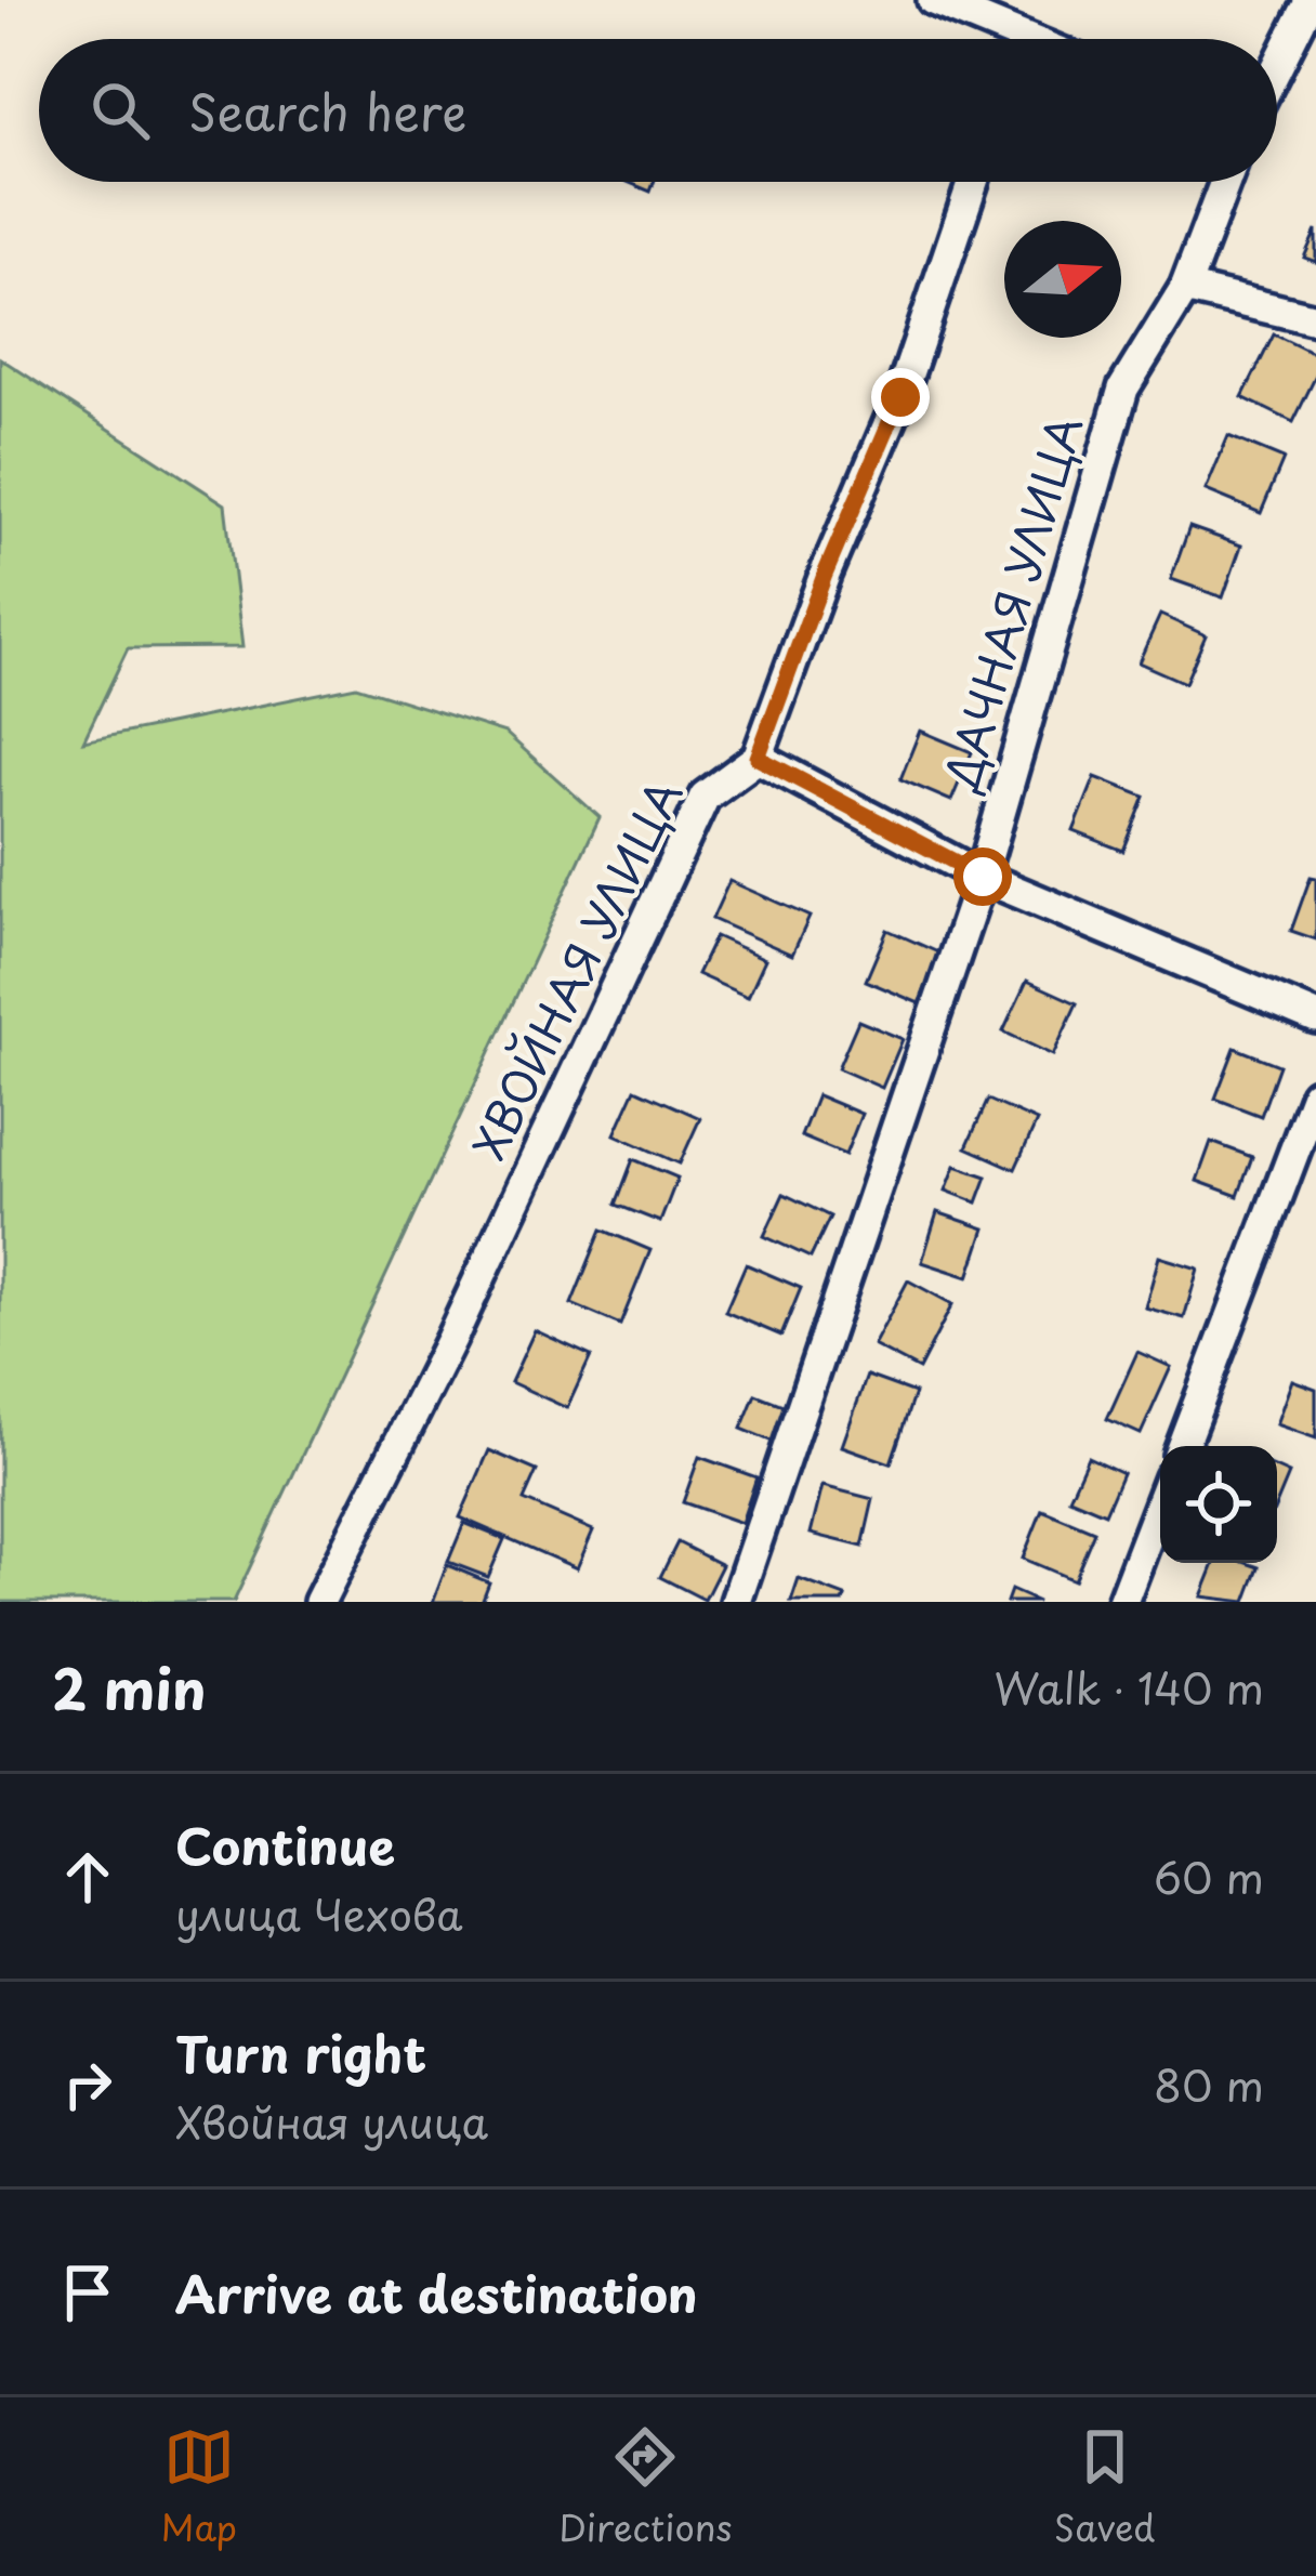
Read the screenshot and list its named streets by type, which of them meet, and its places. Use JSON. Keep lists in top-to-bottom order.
{
  "streets": {
    "street": ["ДАЧНАЯ УЛИЦА", "ХВОЙНАЯ УЛИЦА"]
  },
  "north": "right",
  "page": {
    "search": "Search here",
    "heading": ["2 min", "Walk · 140 m"],
    "list": [
      ["Continue", "улица Чехова", "60 m"],
      ["Turn right", "Хвойная улица", "80 m"],
      "Arrive at destination"
    ],
    "nav": ["Map", "Directions", "Saved"]
  }
}
